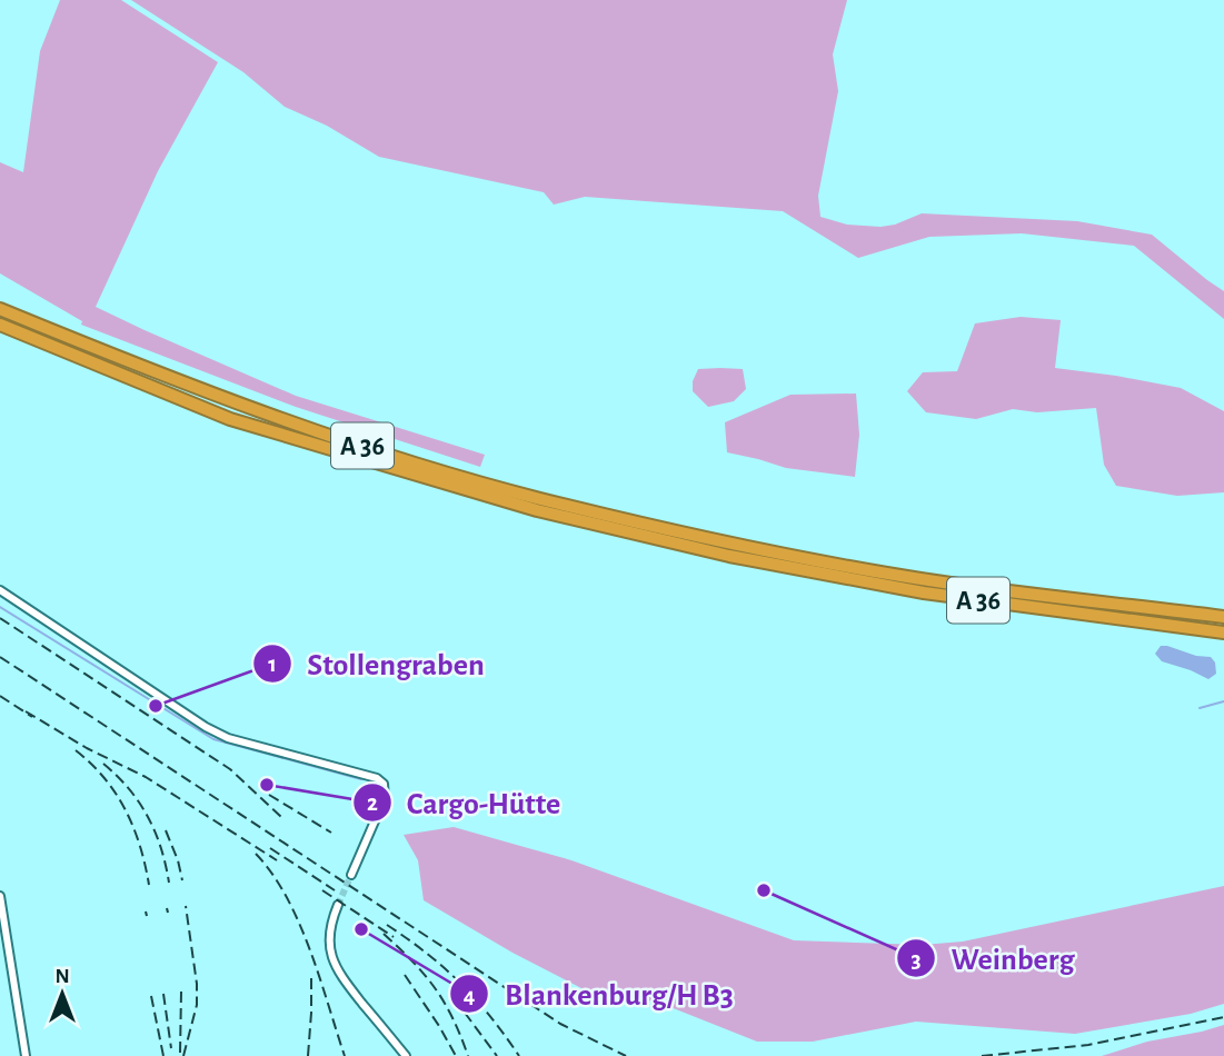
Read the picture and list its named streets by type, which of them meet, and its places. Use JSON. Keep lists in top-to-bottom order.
{
  "streets": {
    "highway": ["A 36"]
  },
  "places": [
    "Stollengraben",
    "Cargo-Hütte",
    "Weinberg",
    "Blankenburg/H B3"
  ],
  "north": "top"
}
